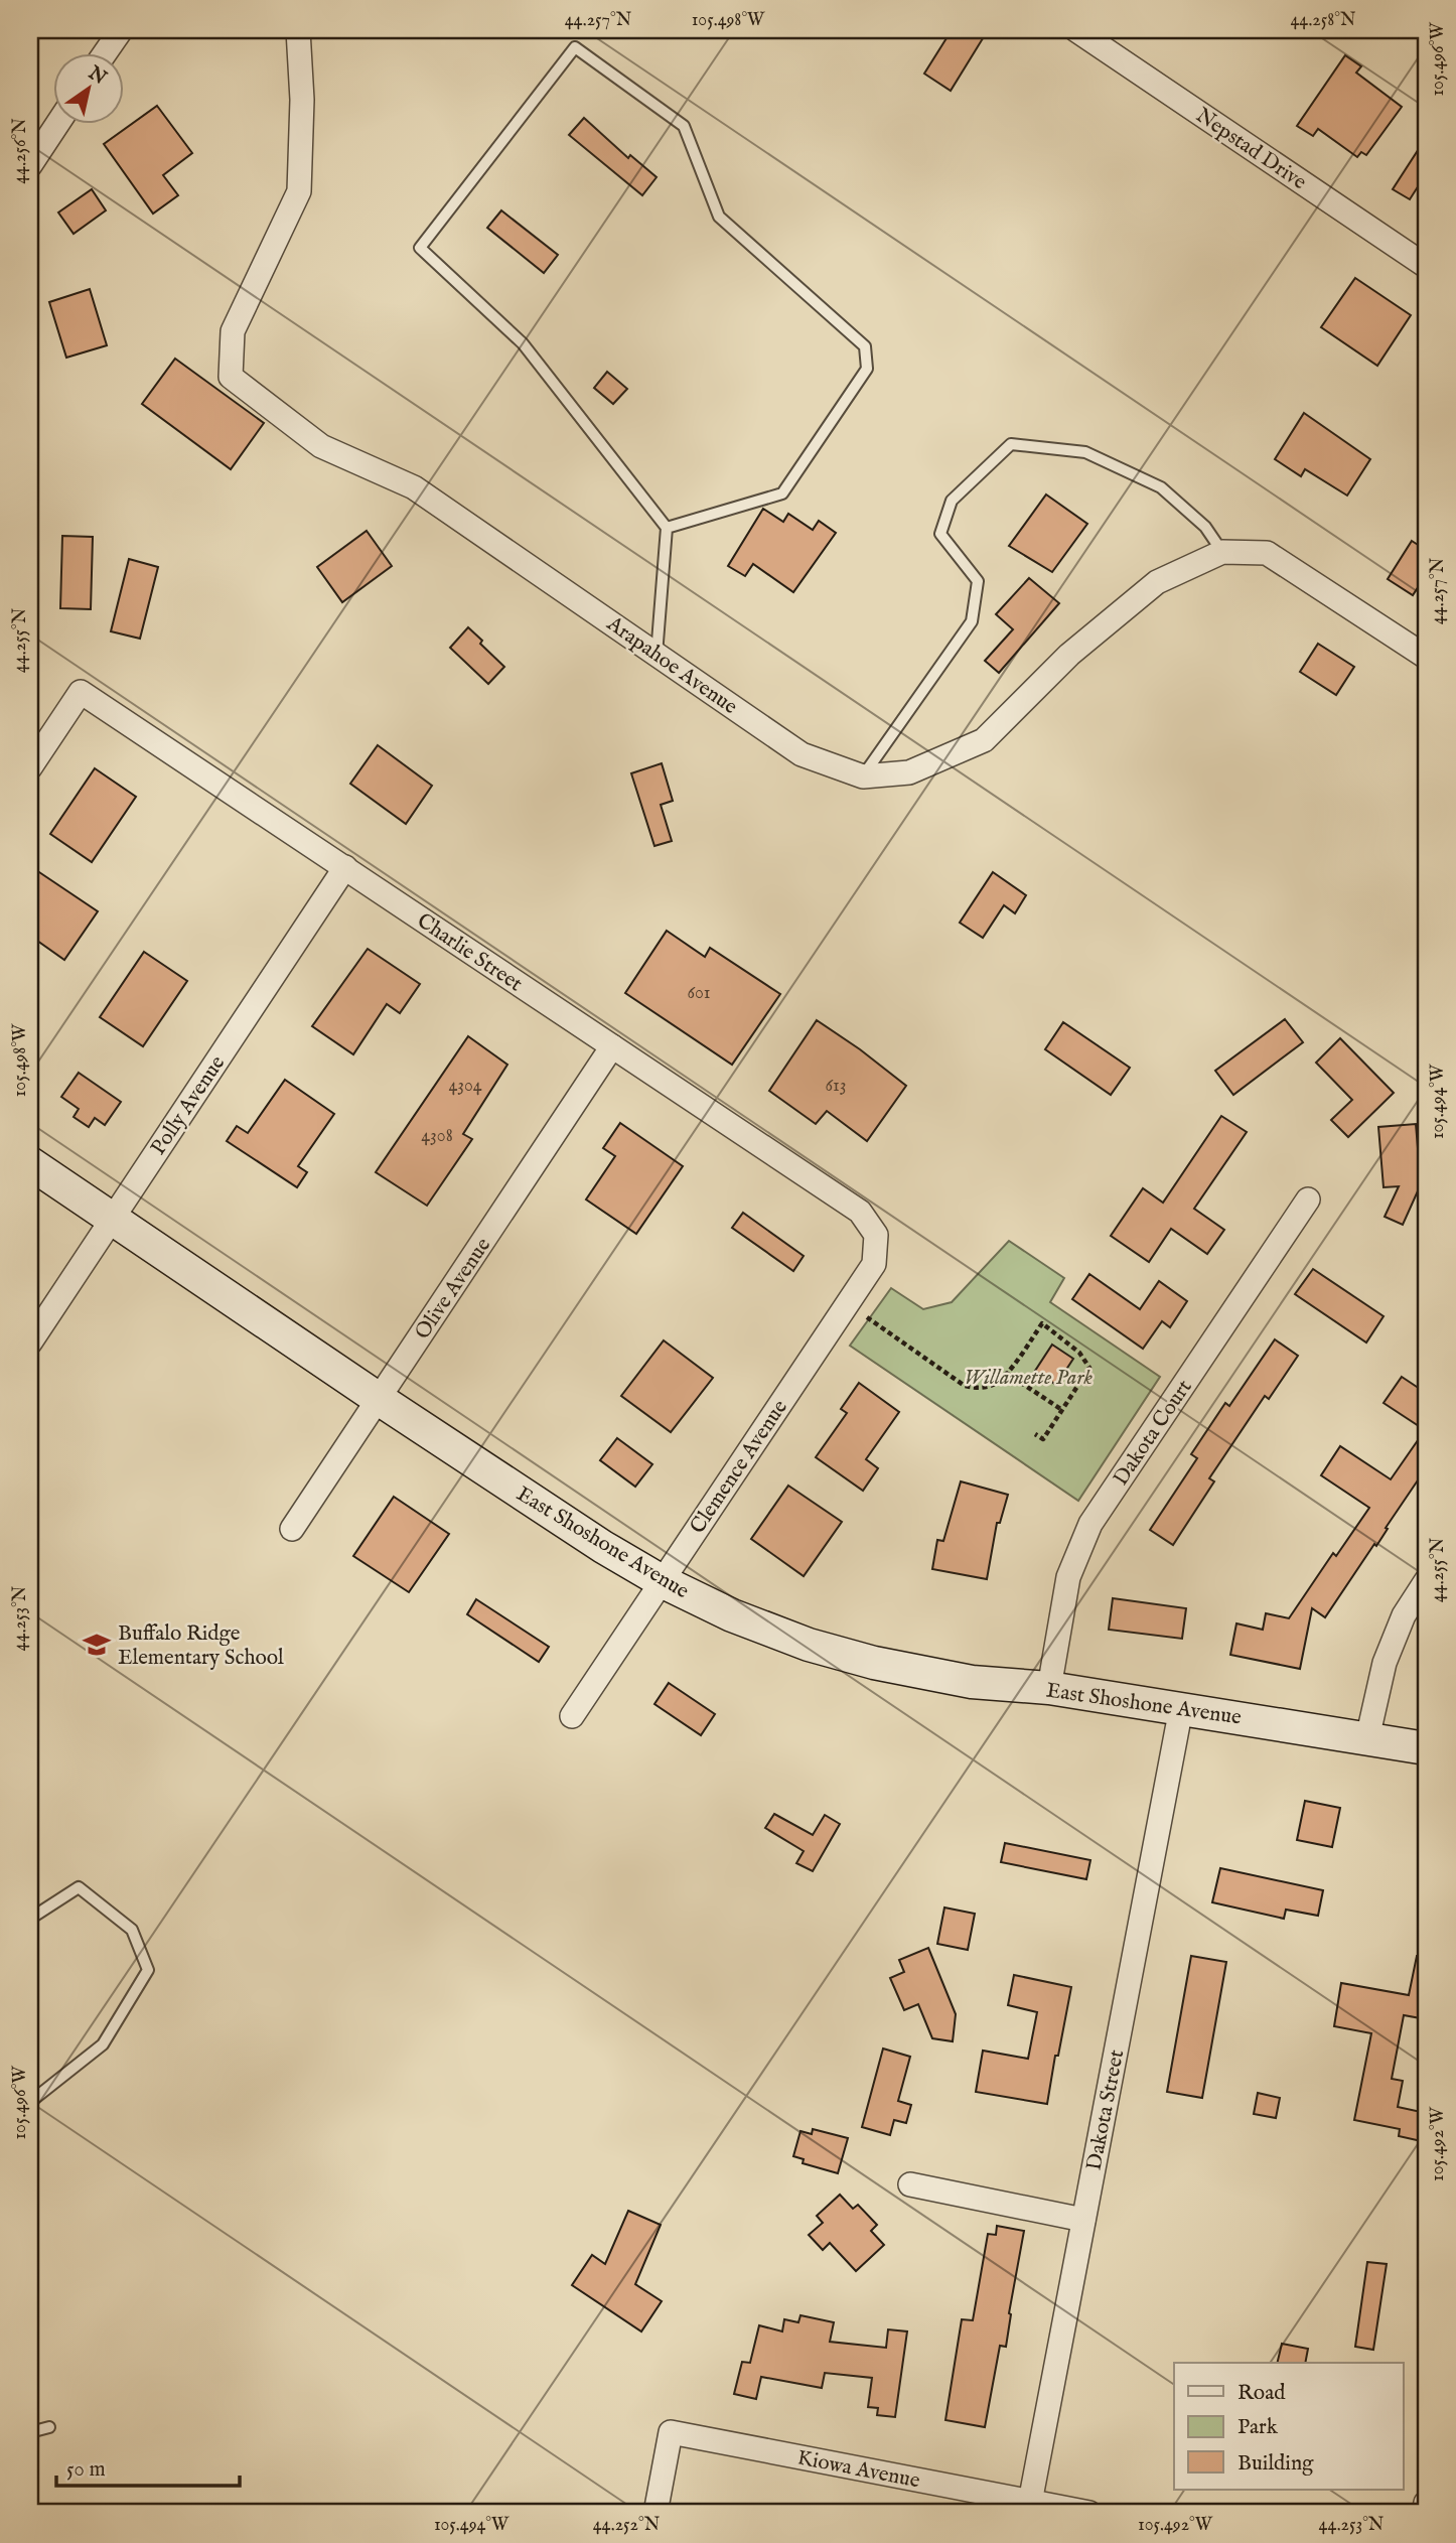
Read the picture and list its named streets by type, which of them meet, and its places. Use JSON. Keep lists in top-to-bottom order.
{
  "streets": {
    "street": [
      "Nepstad Drive",
      "Arapahoe Avenue",
      "Charlie Street",
      "Polly Avenue",
      "Olive Avenue",
      "Dakota Court",
      "Clemence Avenue",
      "East Shoshone Avenue",
      "Dakota Street",
      "Kiowa Avenue"
    ]
  },
  "crossings": [
    ["Charlie Street", "Polly Avenue"],
    ["Charlie Street", "Olive Avenue"],
    ["Charlie Street", "Clemence Avenue"],
    ["Polly Avenue", "East Shoshone Avenue"],
    ["Olive Avenue", "East Shoshone Avenue"],
    ["Dakota Court", "East Shoshone Avenue"],
    ["Clemence Avenue", "East Shoshone Avenue"],
    ["East Shoshone Avenue", "Dakota Street"],
    ["Dakota Street", "Kiowa Avenue"]
  ],
  "parks": ["Willamette Park"],
  "places": {
    "school or university": ["Buffalo Ridge Elementary School"]
  },
  "house_numbers": [
    "601",
    "4304",
    "613",
    "4308"
  ],
  "legend": ["Road", "Park", "Building"],
  "scale_bar": "50 m",
  "north": "top right",
  "coordinates": [
    "44.257°N",
    "105.498°W",
    "44.258°N",
    "105.496°W",
    "44.256°N",
    "44.255°N",
    "105.494°W",
    "44.253°N",
    "105.492°W",
    "44.252°N"
  ]
}
